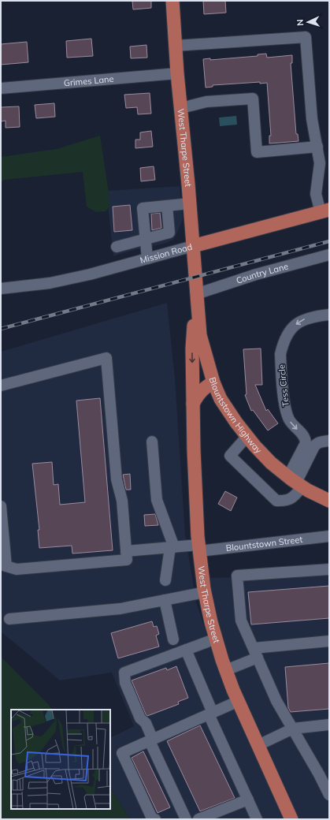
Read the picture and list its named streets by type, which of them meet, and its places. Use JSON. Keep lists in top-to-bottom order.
{
  "streets": {
    "main road": ["West Tharpe Street", "Mission Road", "Blountstown Highway"],
    "street": [
      "Grimes Lane",
      "Country Lane",
      "Tess Circle",
      "Blountstown Street"
    ]
  },
  "crossings": [
    ["Grimes Lane", "West Tharpe Street"],
    ["West Tharpe Street", "Mission Road"],
    ["West Tharpe Street", "Country Lane"],
    ["West Tharpe Street", "Blountstown Highway"],
    ["West Tharpe Street", "Blountstown Street"],
    ["Country Lane", "Blountstown Highway"]
  ],
  "north": "left"
}
